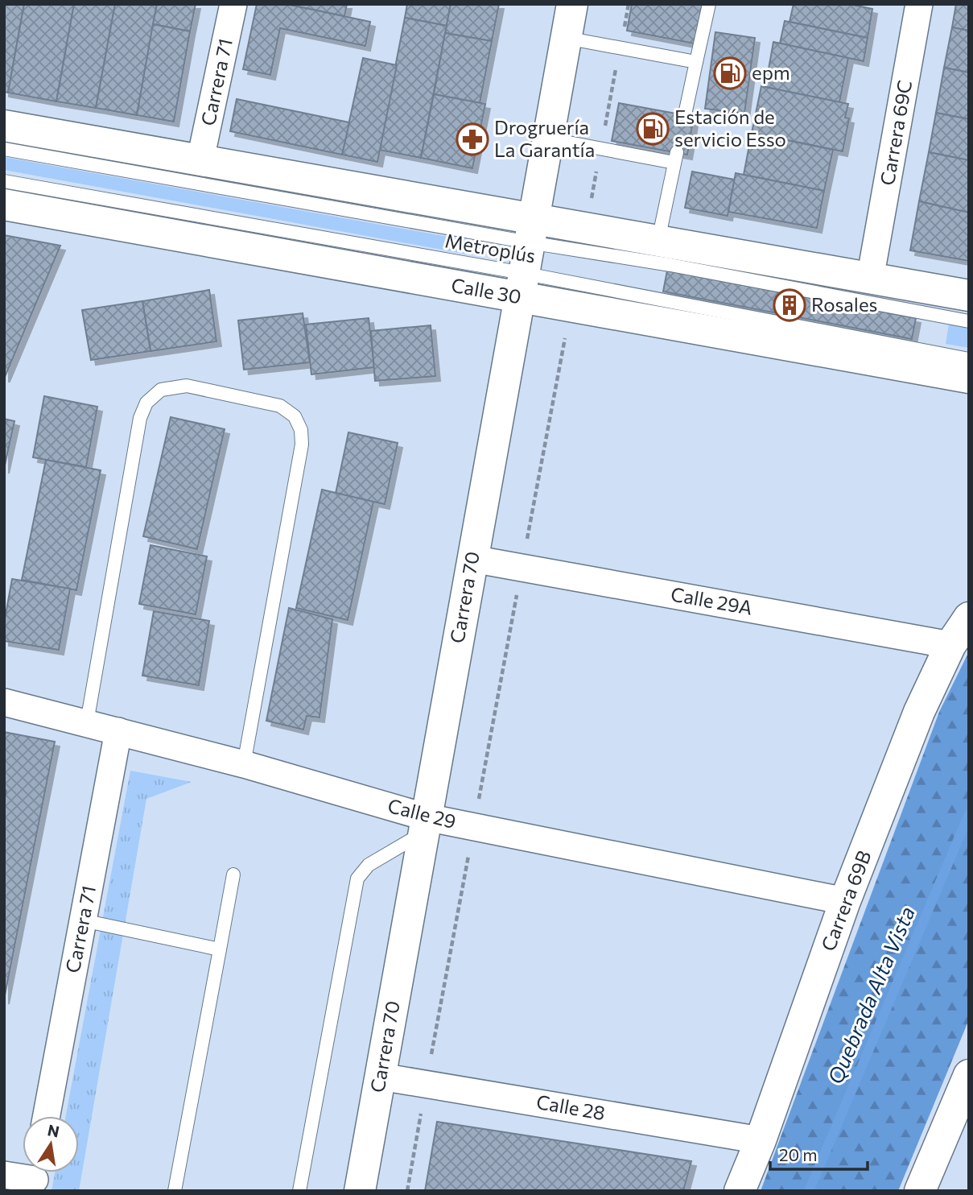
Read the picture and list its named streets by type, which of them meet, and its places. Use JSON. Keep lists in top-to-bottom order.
{
  "streets": {
    "main road": ["Calle 30", "Carrera 70", "Carrera 69B"],
    "street": [
      "Carrera 71",
      "Carrera 69C",
      "Calle 29A",
      "Calle 29",
      "Calle 28"
    ],
    "lane": ["Metroplús"]
  },
  "crossings": [
    ["Carrera 71", "Calle 29"],
    ["Metroplús", "Calle 30"],
    ["Metroplús", "Carrera 70"],
    ["Calle 30", "Carrera 70"],
    ["Carrera 70", "Calle 29A"],
    ["Carrera 70", "Calle 29"],
    ["Carrera 70", "Calle 28"],
    ["Calle 29A", "Carrera 69B"],
    ["Calle 29", "Carrera 69B"],
    ["Carrera 69B", "Calle 28"]
  ],
  "water": ["Quebrada Alta Vista"],
  "places": {
    "fuel station": ["epm", "Estación de servicio Esso"],
    "pharmacy": ["Drogruería La Garantía"],
    "building": ["Rosales"]
  },
  "scale_bar": "20 m",
  "north": "top"
}
